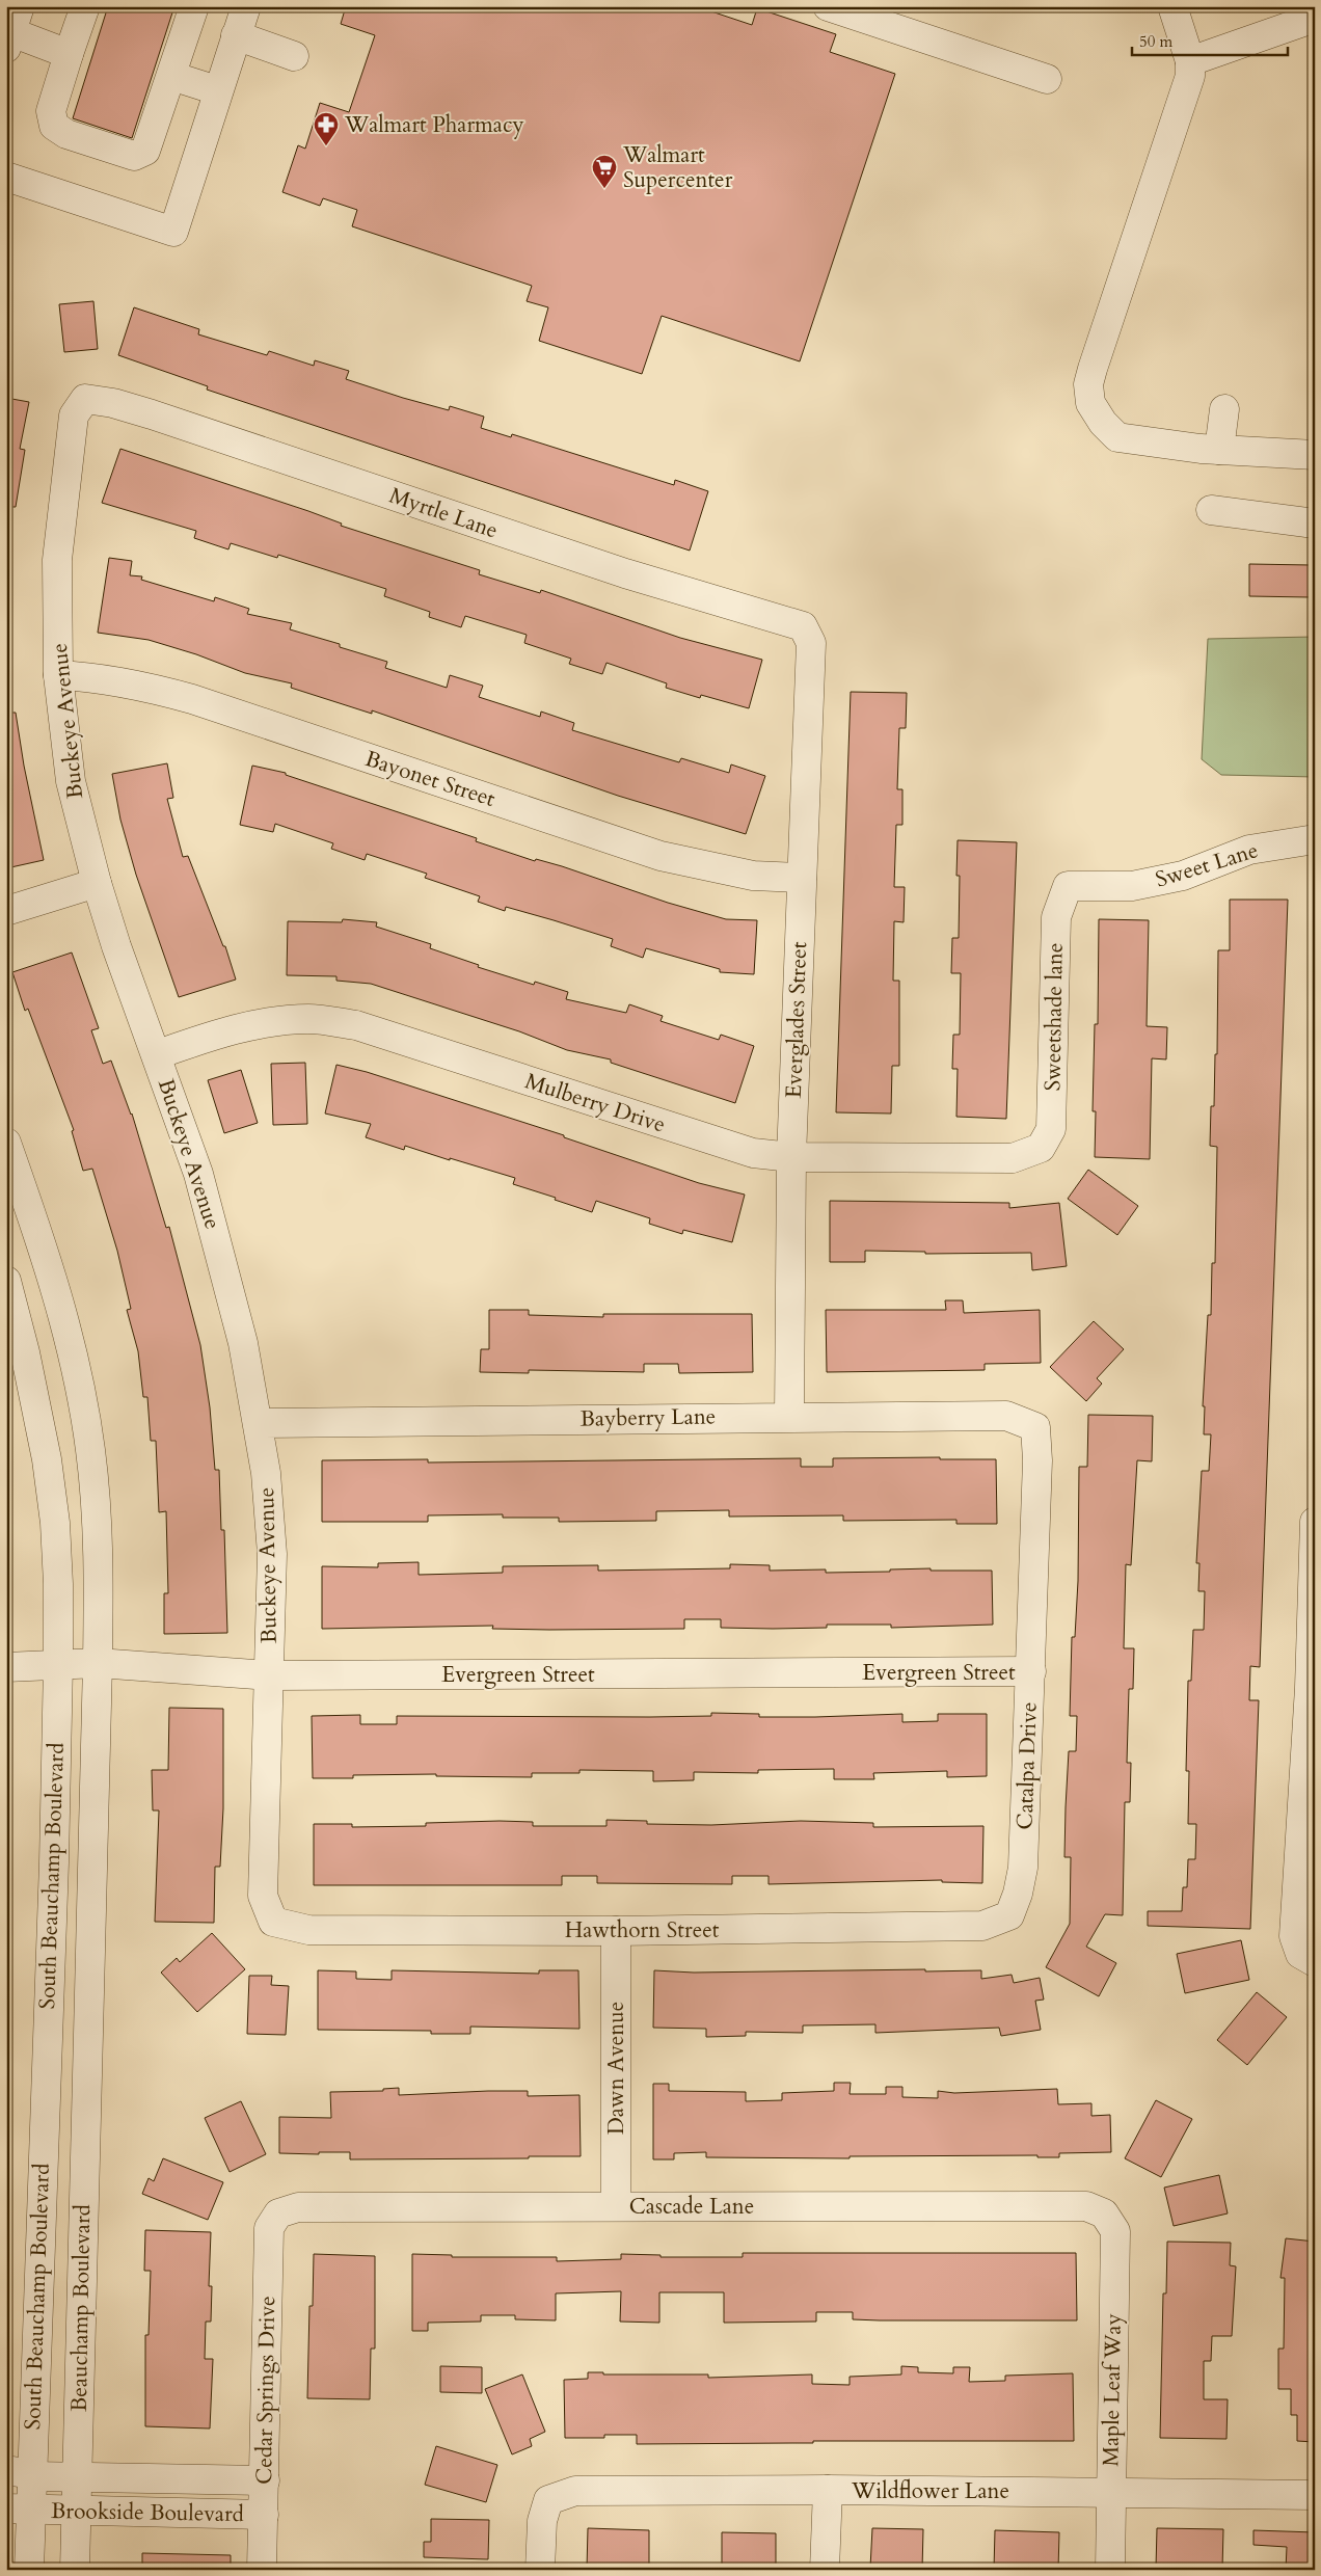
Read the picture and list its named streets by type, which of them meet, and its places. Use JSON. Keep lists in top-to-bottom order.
{
  "streets": {
    "street": [
      "Myrtle Lane",
      "Buckeye Avenue",
      "Bayonet Street",
      "Sweet Lane",
      "Sweetshade lane",
      "Everglades Street",
      "Mulberry Drive",
      "Bayberry Lane",
      "Evergreen Street",
      "Catalpa Drive",
      "South Beauchamp Boulevard",
      "Hawthorn Street",
      "Dawn Avenue",
      "Cascade Lane",
      "Beauchamp Boulevard",
      "Cedar Springs Drive",
      "Maple Leaf Way",
      "Wildflower Lane",
      "Brookside Boulevard"
    ]
  },
  "crossings": [
    ["Myrtle Lane", "Buckeye Avenue"],
    ["Myrtle Lane", "Everglades Street"],
    ["Buckeye Avenue", "Bayonet Street"],
    ["Buckeye Avenue", "Mulberry Drive"],
    ["Buckeye Avenue", "Bayberry Lane"],
    ["Buckeye Avenue", "Evergreen Street"],
    ["Buckeye Avenue", "Hawthorn Street"],
    ["Bayonet Street", "Everglades Street"],
    ["Sweet Lane", "Sweetshade lane"],
    ["Sweetshade lane", "Mulberry Drive"],
    ["Everglades Street", "Mulberry Drive"],
    ["Everglades Street", "Bayberry Lane"],
    ["Bayberry Lane", "Catalpa Drive"],
    ["Evergreen Street", "Catalpa Drive"],
    ["Evergreen Street", "South Beauchamp Boulevard"],
    ["Catalpa Drive", "Hawthorn Street"],
    ["South Beauchamp Boulevard", "Beauchamp Boulevard"],
    ["South Beauchamp Boulevard", "Brookside Boulevard"],
    ["Hawthorn Street", "Dawn Avenue"],
    ["Dawn Avenue", "Cascade Lane"],
    ["Cascade Lane", "Cedar Springs Drive"],
    ["Cascade Lane", "Maple Leaf Way"],
    ["Beauchamp Boulevard", "Brookside Boulevard"],
    ["Cedar Springs Drive", "Brookside Boulevard"],
    ["Maple Leaf Way", "Wildflower Lane"]
  ],
  "places": {
    "pharmacy": ["Walmart Pharmacy"],
    "supermarket": ["Walmart Supercenter"]
  },
  "scale_bar": "50 m"
}
